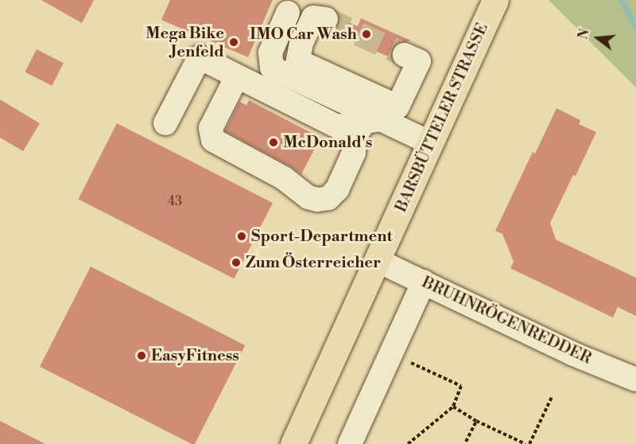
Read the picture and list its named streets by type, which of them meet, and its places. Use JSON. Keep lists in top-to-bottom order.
{
  "streets": {
    "main road": ["BARSBÜTTELER STRASSE"],
    "street": ["BRUHNRÖGENREDDER"]
  },
  "crossings": [
    ["BARSBÜTTELER STRASSE", "BRUHNRÖGENREDDER"]
  ],
  "places": [
    "IMO Car Wash",
    "Mega Bike Jenfeld",
    "McDonald's",
    "Sport-Department",
    "Zum Österreicher",
    "EasyFitness"
  ],
  "house_numbers": ["43"],
  "north": "left"
}
